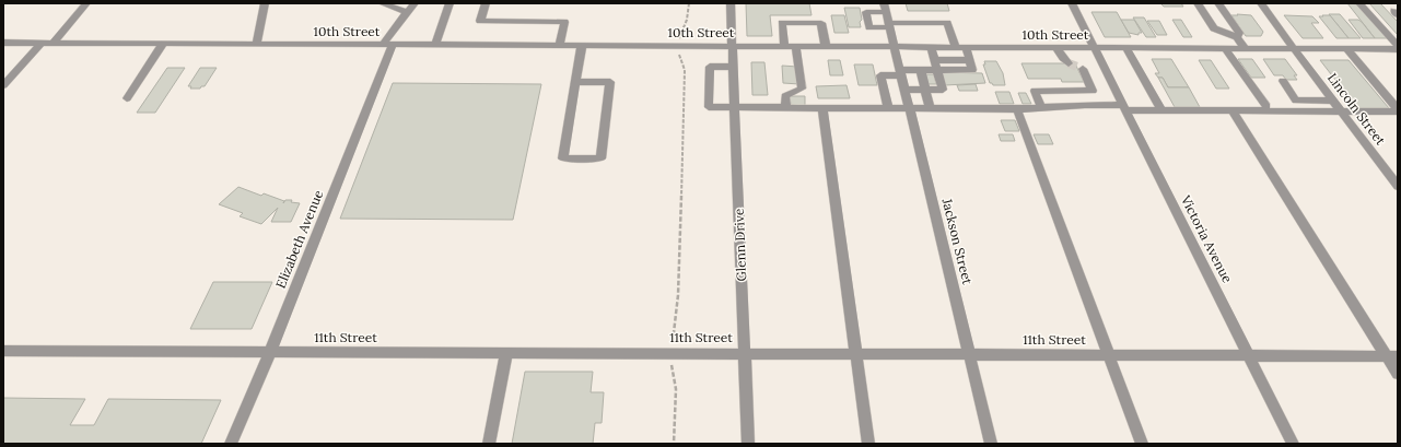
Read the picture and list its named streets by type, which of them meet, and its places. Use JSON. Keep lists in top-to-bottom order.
{
  "streets": {
    "street": [
      "10th Street",
      "Lincoln Street",
      "Elizabeth Avenue",
      "Victoria Avenue",
      "Jackson Street",
      "Glenn Drive",
      "11th Street"
    ]
  },
  "crossings": [
    ["10th Street", "Lincoln Street"],
    ["10th Street", "Elizabeth Avenue"],
    ["10th Street", "Victoria Avenue"],
    ["10th Street", "Jackson Street"],
    ["10th Street", "Glenn Drive"],
    ["Elizabeth Avenue", "11th Street"],
    ["Victoria Avenue", "11th Street"],
    ["Jackson Street", "11th Street"],
    ["Glenn Drive", "11th Street"]
  ]
}
